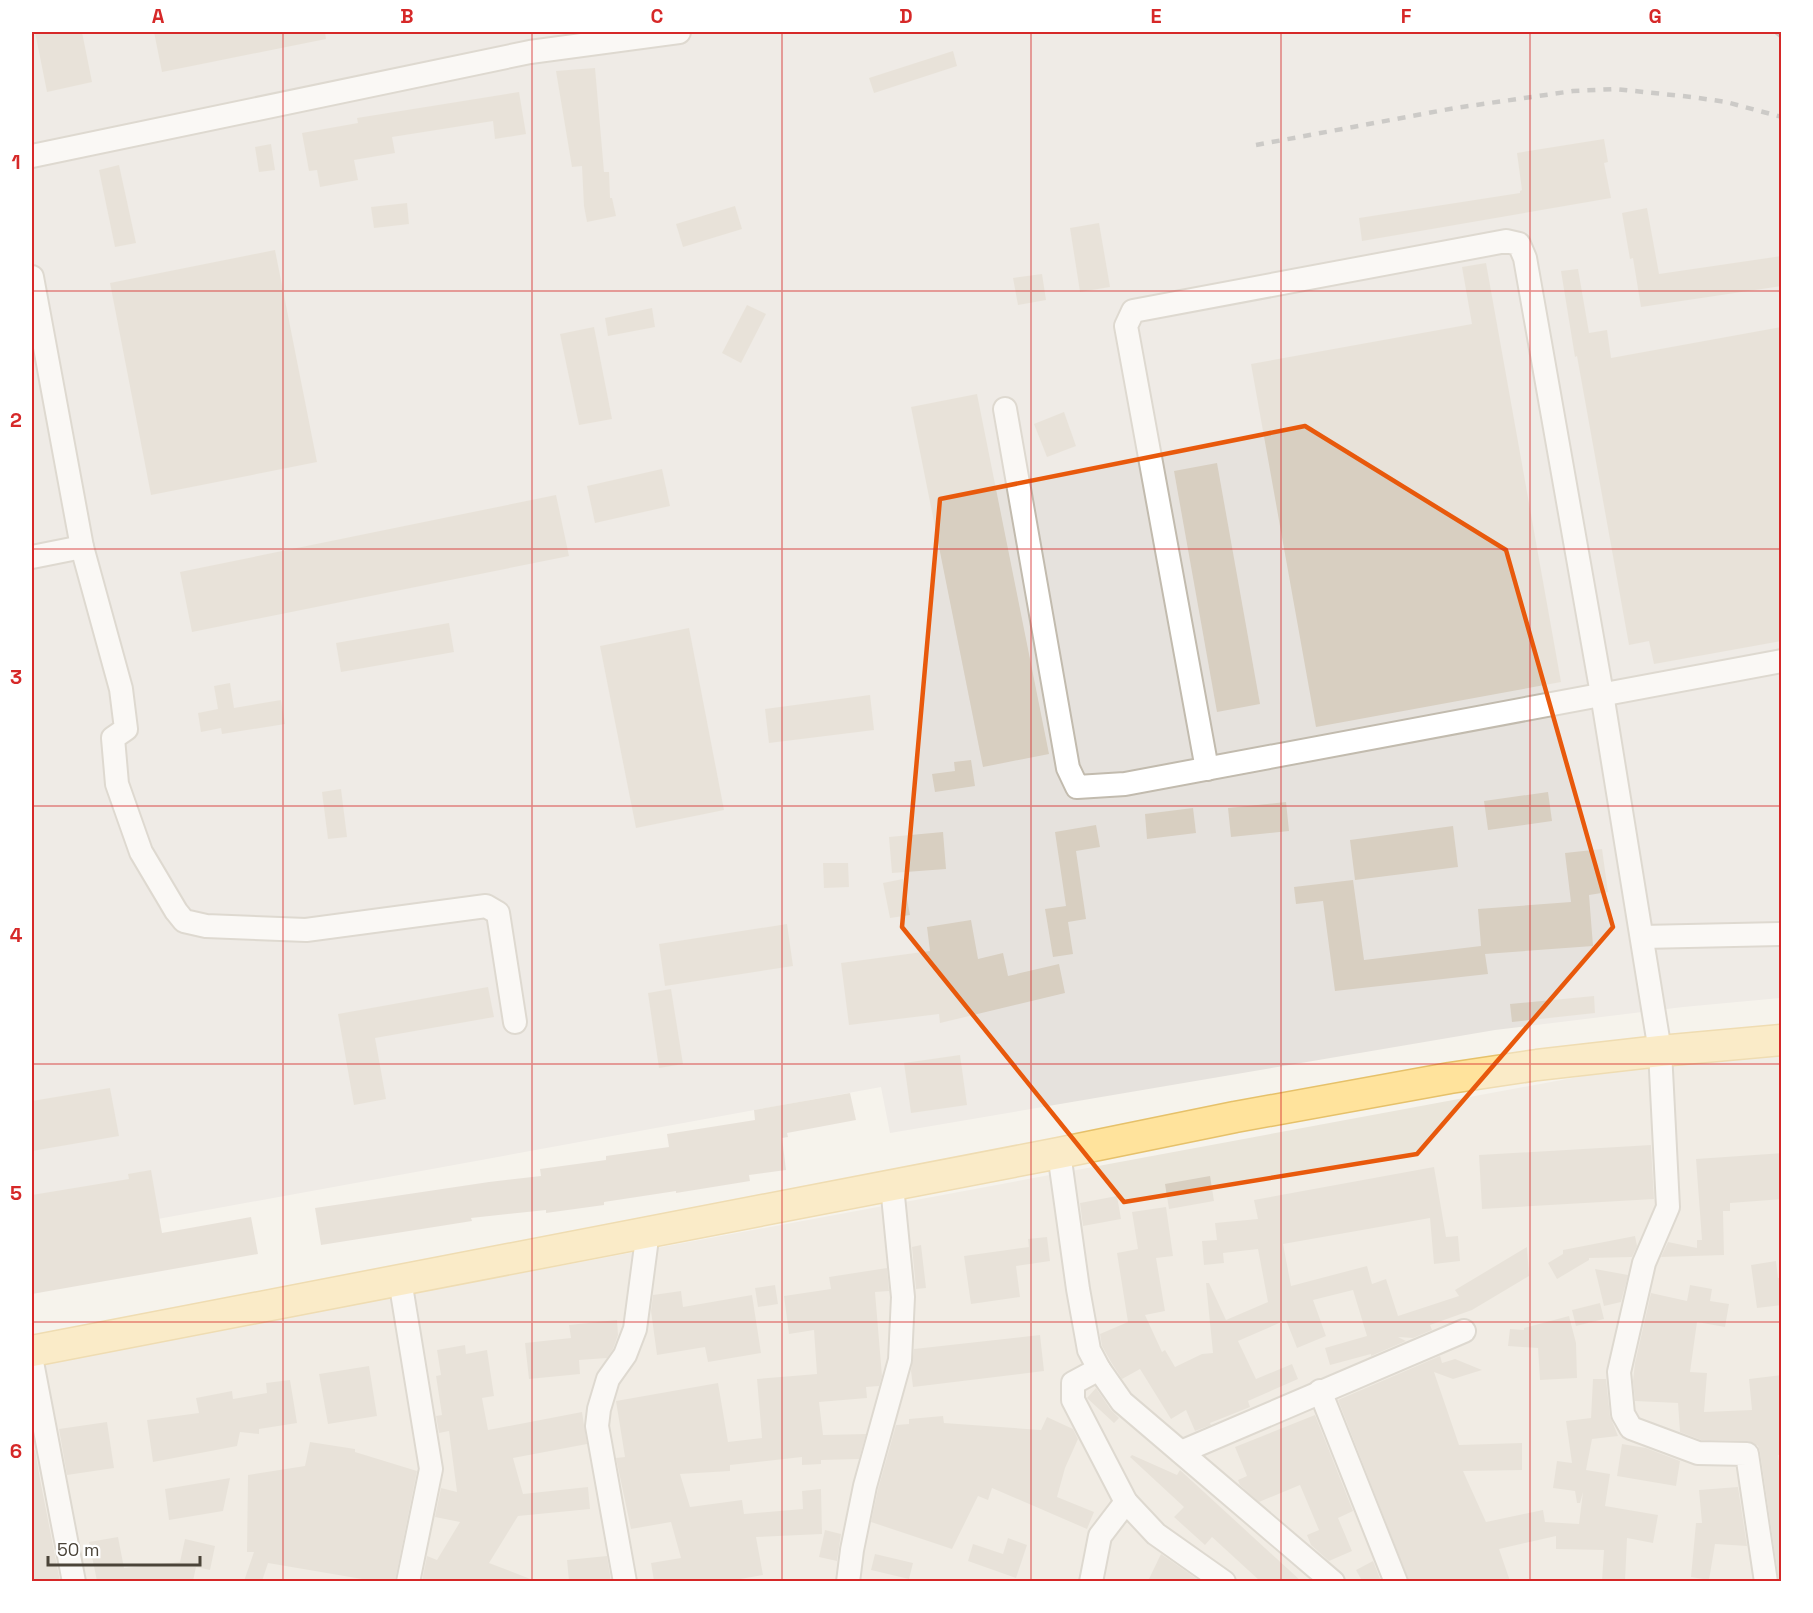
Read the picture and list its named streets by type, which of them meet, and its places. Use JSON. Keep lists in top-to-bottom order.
{
  "scale_bar": "50 m",
  "grid": {
    "columns": [
      "A",
      "B",
      "C",
      "D",
      "E",
      "F",
      "G"
    ],
    "rows": [
      "1",
      "2",
      "3",
      "4",
      "5",
      "6"
    ]
  }
}
